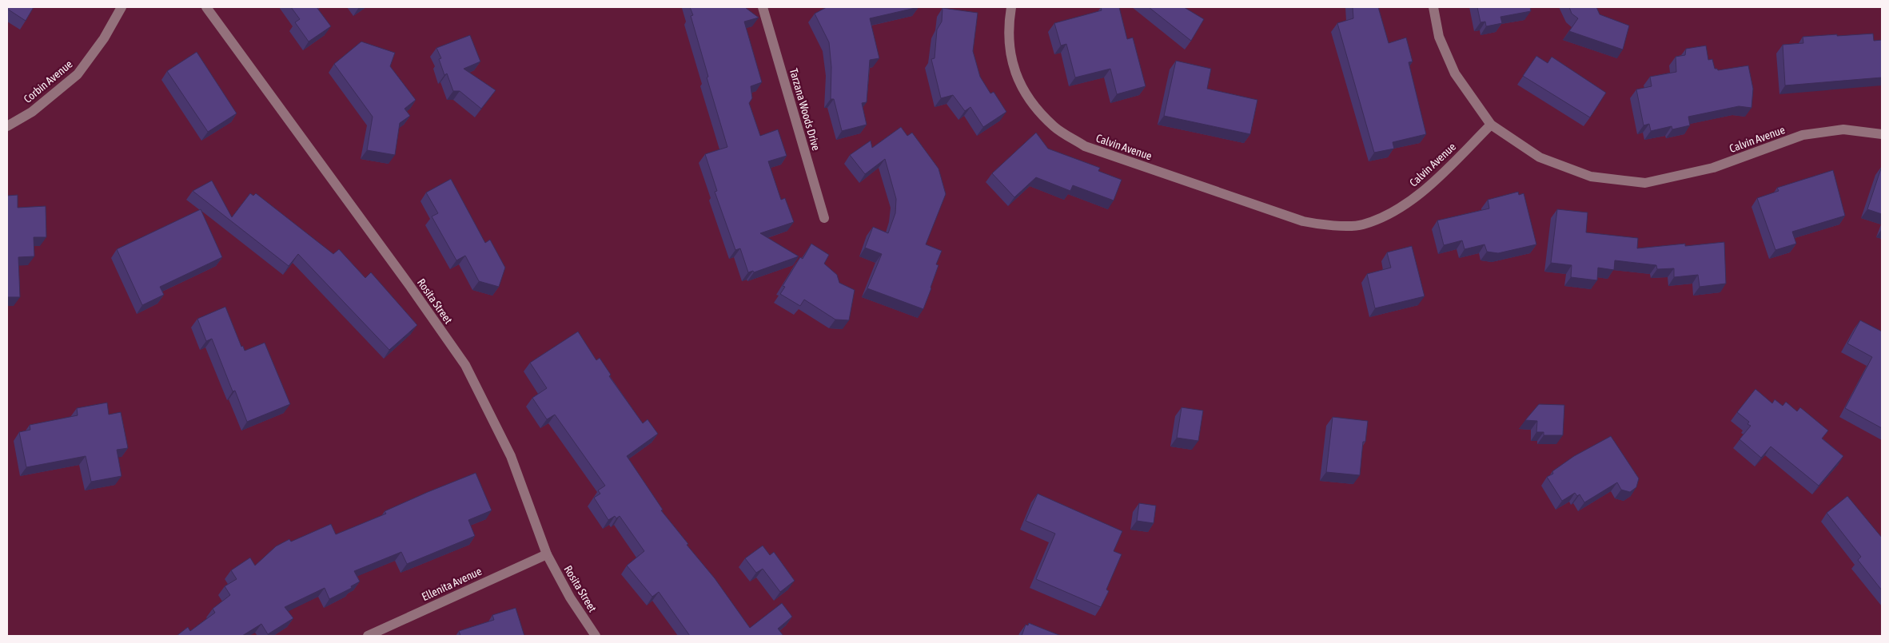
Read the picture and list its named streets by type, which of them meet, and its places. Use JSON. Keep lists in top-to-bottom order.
{
  "streets": {
    "street": [
      "Corbin Avenue",
      "Tarzana Woods Drive",
      "Calvin Avenue",
      "Rosita Street",
      "Ellenita Avenue"
    ]
  },
  "crossings": [
    ["Rosita Street", "Ellenita Avenue"]
  ]
}
